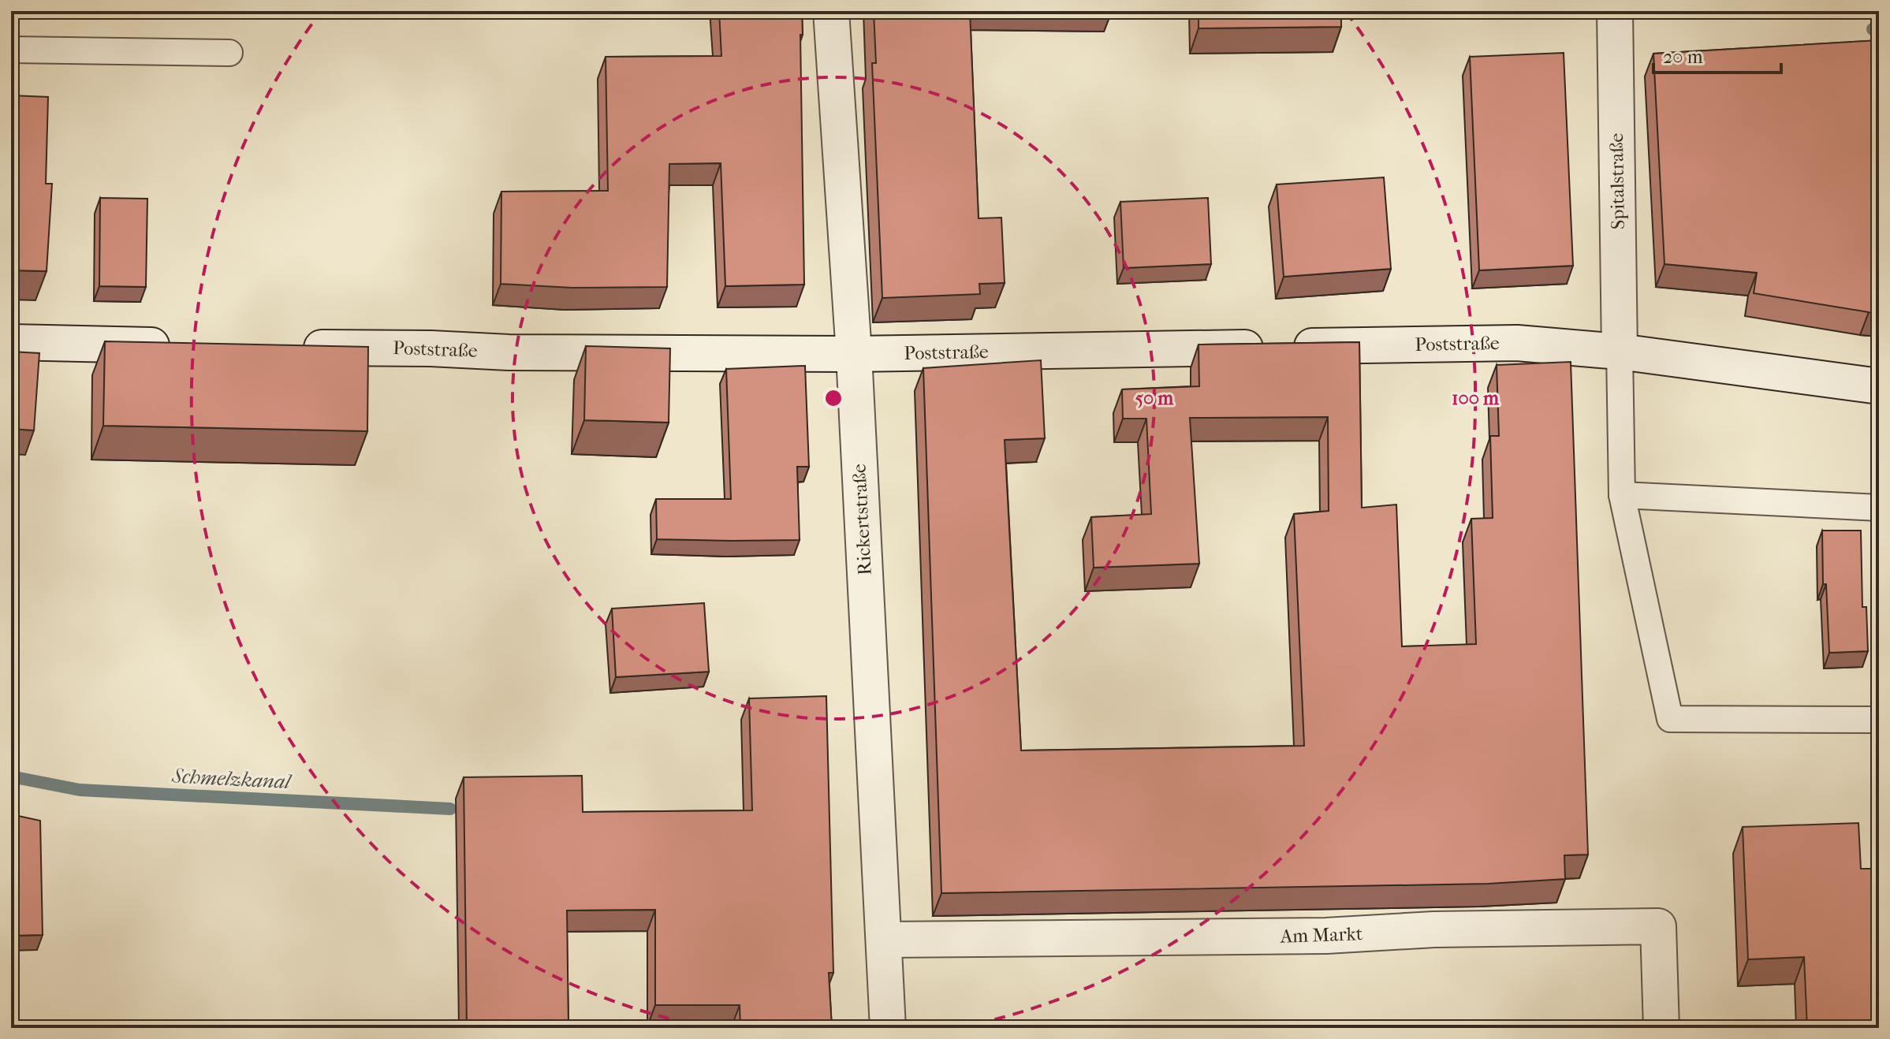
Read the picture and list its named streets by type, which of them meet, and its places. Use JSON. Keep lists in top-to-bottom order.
{
  "streets": {
    "street": [
      "Spitalstraße",
      "Poststraße",
      "Rickertstraße",
      "Am Markt"
    ]
  },
  "crossings": [
    ["Spitalstraße", "Poststraße"],
    ["Poststraße", "Rickertstraße"],
    ["Rickertstraße", "Am Markt"]
  ],
  "water": ["Schmelzkanal"],
  "scale_bar": "20 m",
  "rings": ["50 m", "100 m"]
}
